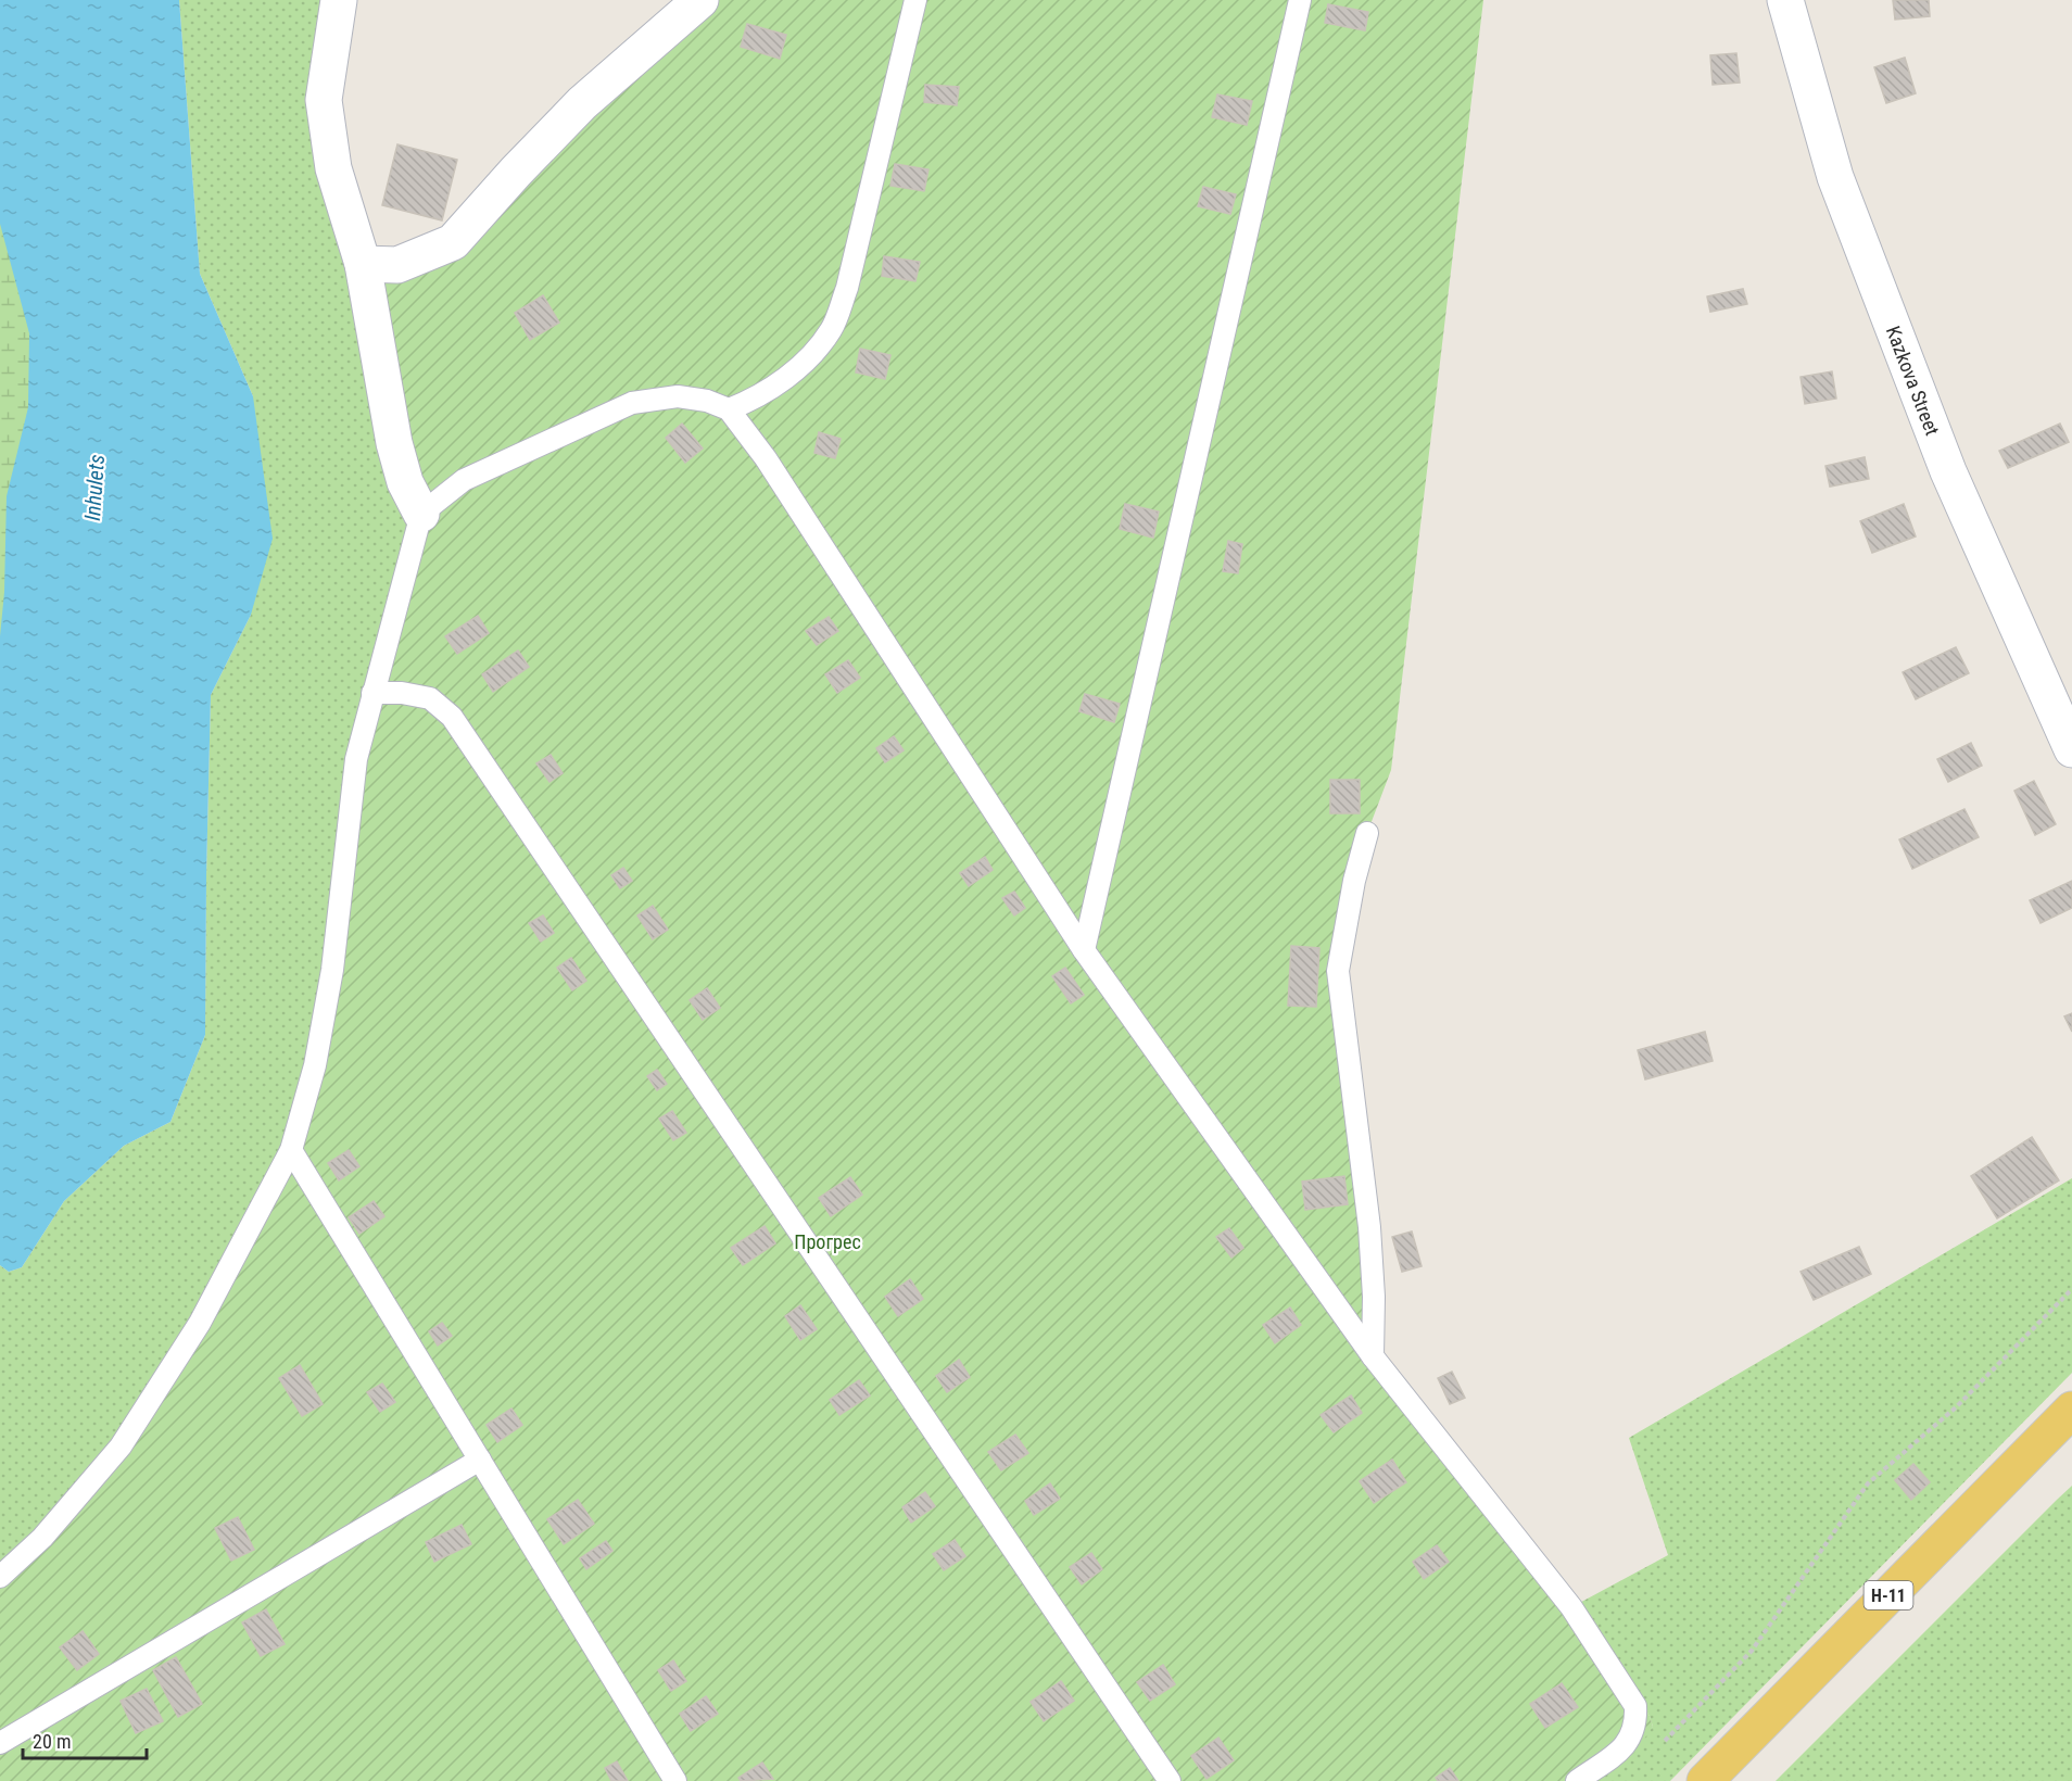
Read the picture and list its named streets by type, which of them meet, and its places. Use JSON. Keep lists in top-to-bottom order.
{
  "streets": {
    "main road": ["Н-11"],
    "street": ["Kazkova Street"]
  },
  "water": ["Inhulets"],
  "parks": ["Прогрес"],
  "scale_bar": "20 m"
}
